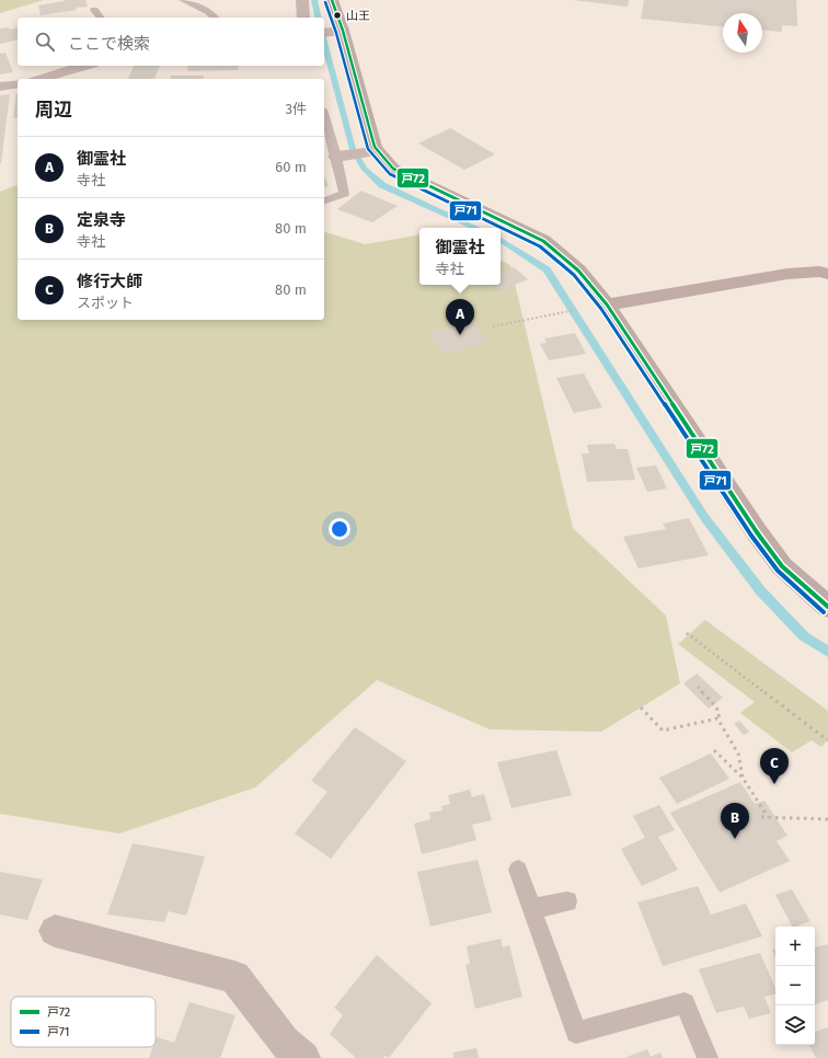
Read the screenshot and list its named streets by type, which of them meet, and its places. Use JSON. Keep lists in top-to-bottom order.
{
  "places": ["山王"],
  "lines": ["transit line 戸72", "transit line 戸71"],
  "legend": ["戸72", "戸71"],
  "north": "top",
  "page": {
    "search": "ここで検索",
    "heading": ["周辺", "3件"],
    "list": [
      {
        "mark": "A",
        "name": "御霊社",
        "note": "寺社",
        "value": "60 m"
      },
      {
        "mark": "B",
        "name": "定泉寺",
        "note": "寺社",
        "value": "80 m"
      },
      {
        "mark": "C",
        "name": "修行大師",
        "note": "スポット",
        "value": "80 m"
      }
    ],
    "popup": ["御霊社", "寺社"],
    "pins": ["A", "C", "B"],
    "map_buttons": ["+", "−"]
  }
}
